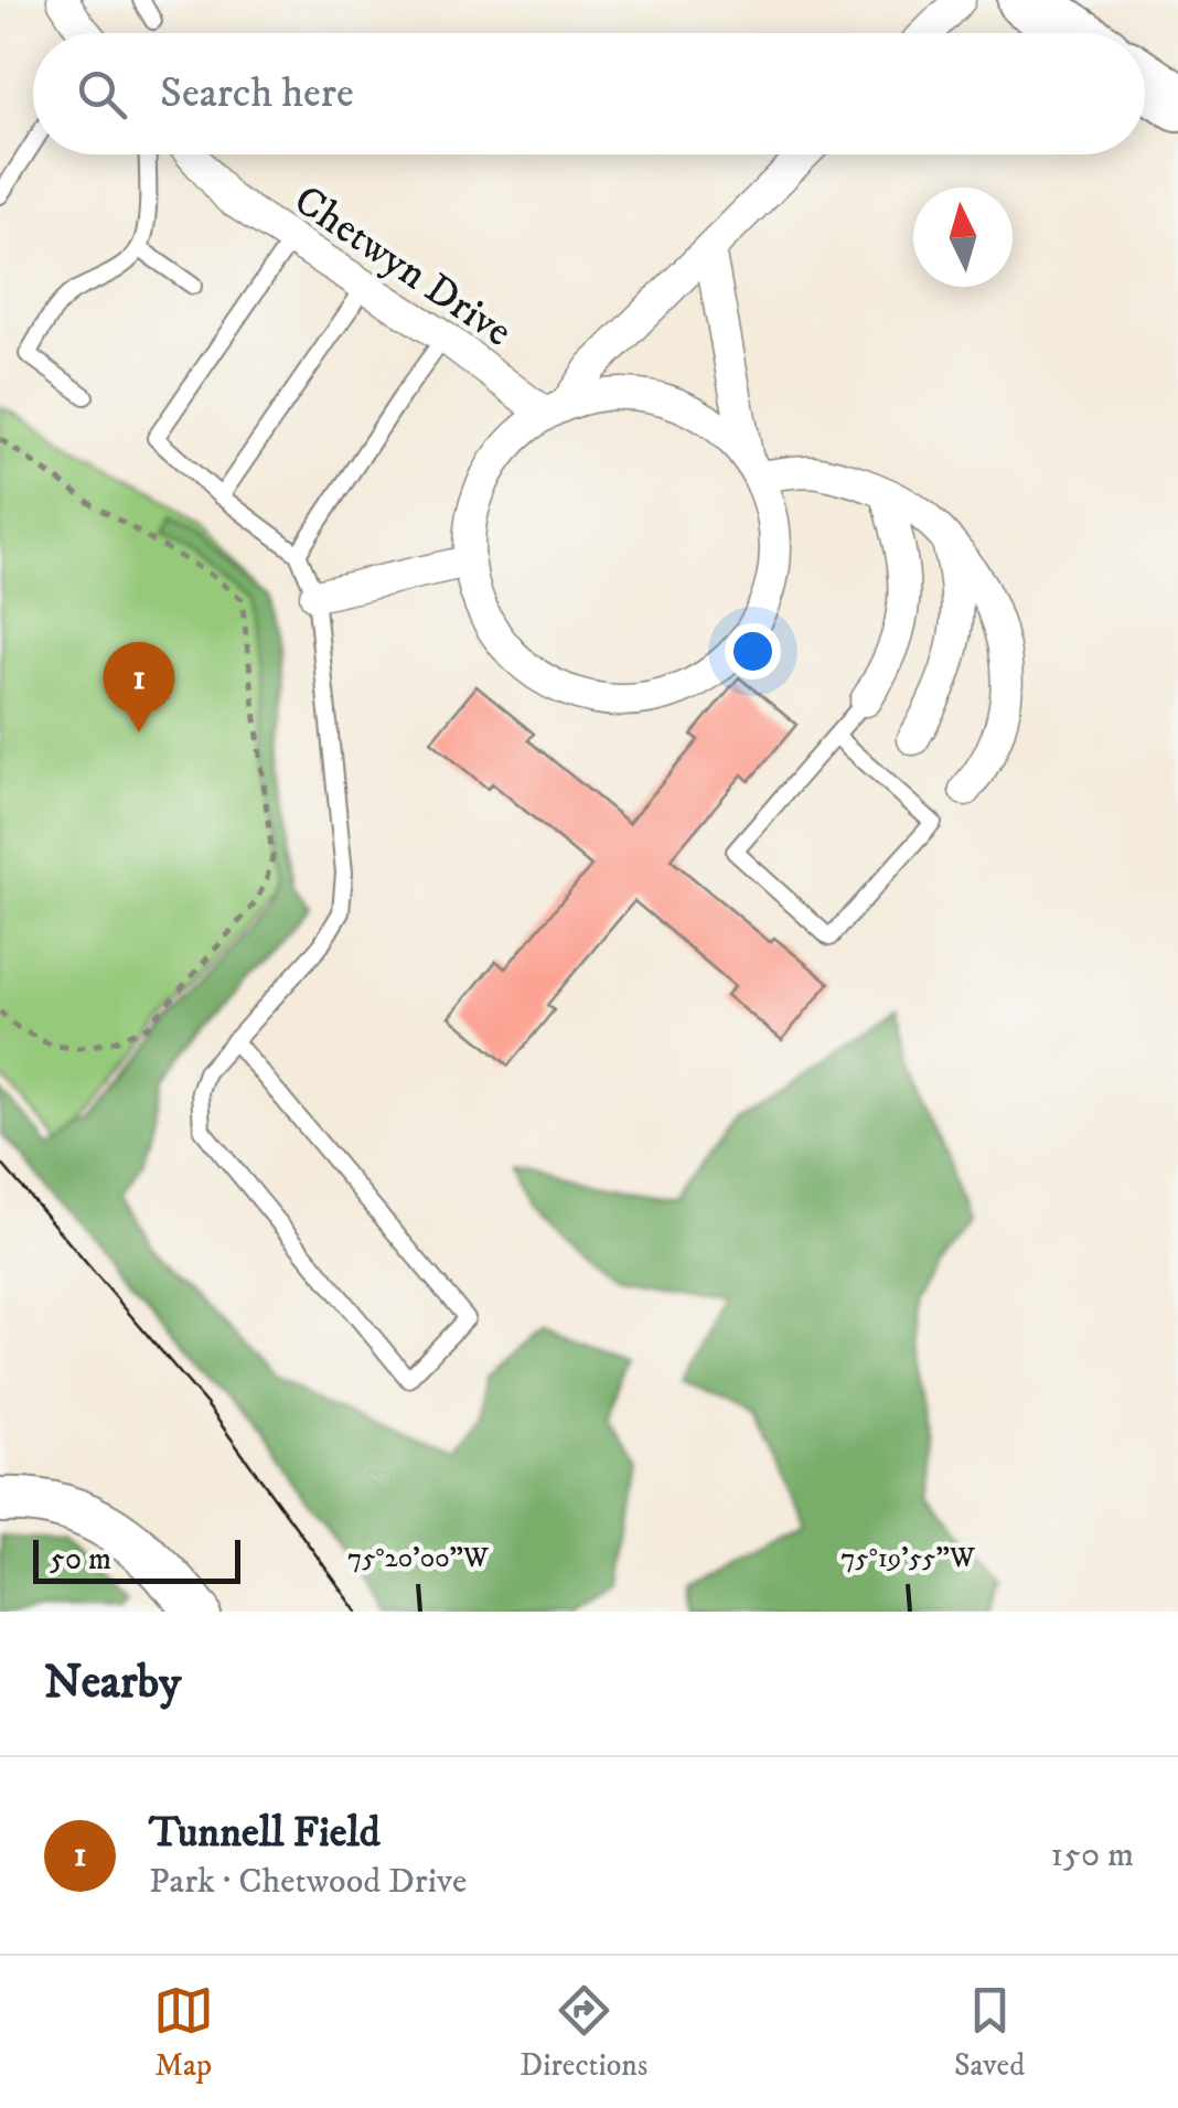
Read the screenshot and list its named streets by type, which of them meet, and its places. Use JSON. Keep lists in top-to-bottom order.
{
  "streets": {
    "street": ["Chetwyn Drive"]
  },
  "scale_bar": "50 m",
  "north": "top",
  "page": {
    "search": "Search here",
    "pins": "1",
    "scale": "50 m",
    "heading": "Nearby",
    "list": [
      {
        "mark": "1",
        "name": "Tunnell Field",
        "note": "Park · Chetwood Drive",
        "value": "150 m"
      }
    ],
    "nav": ["Map", "Directions", "Saved"]
  },
  "coordinates": ["75°20'00\"W", "75°19'55\"W"]
}
